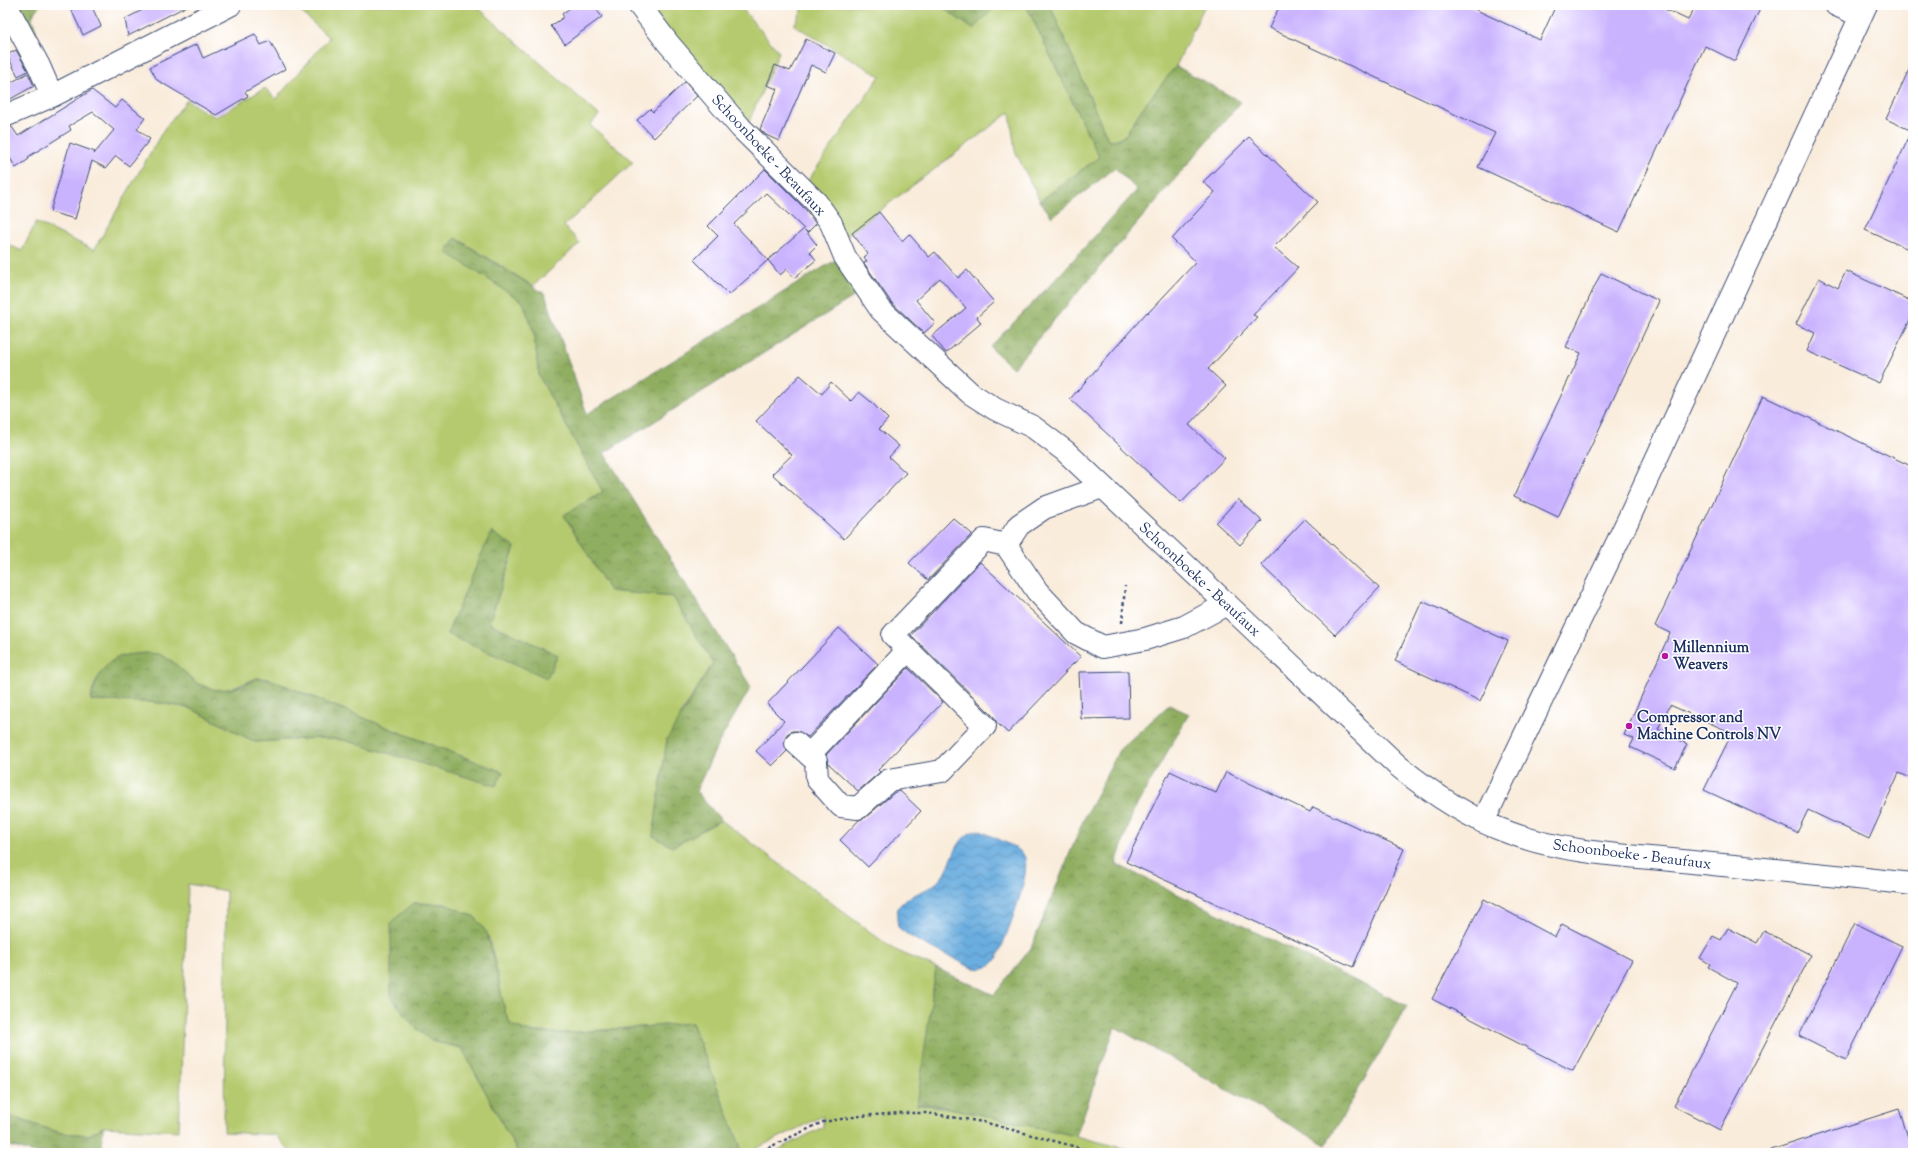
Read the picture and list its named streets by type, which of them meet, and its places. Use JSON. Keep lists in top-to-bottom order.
{
  "streets": {
    "street": ["Schoonboeke - Beaufaux"]
  },
  "places": ["Millennium Weavers", "Compressor and Machine Controls NV"]
}
